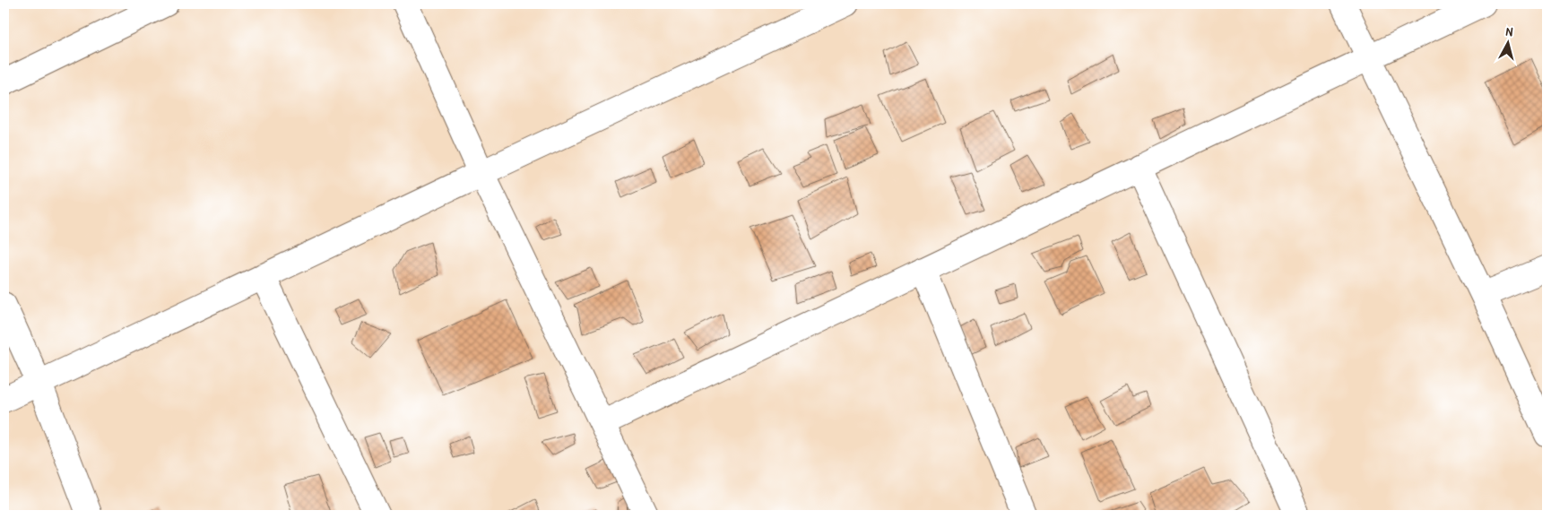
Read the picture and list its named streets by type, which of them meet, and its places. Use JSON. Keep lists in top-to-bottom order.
{
  "north": "top"
}
